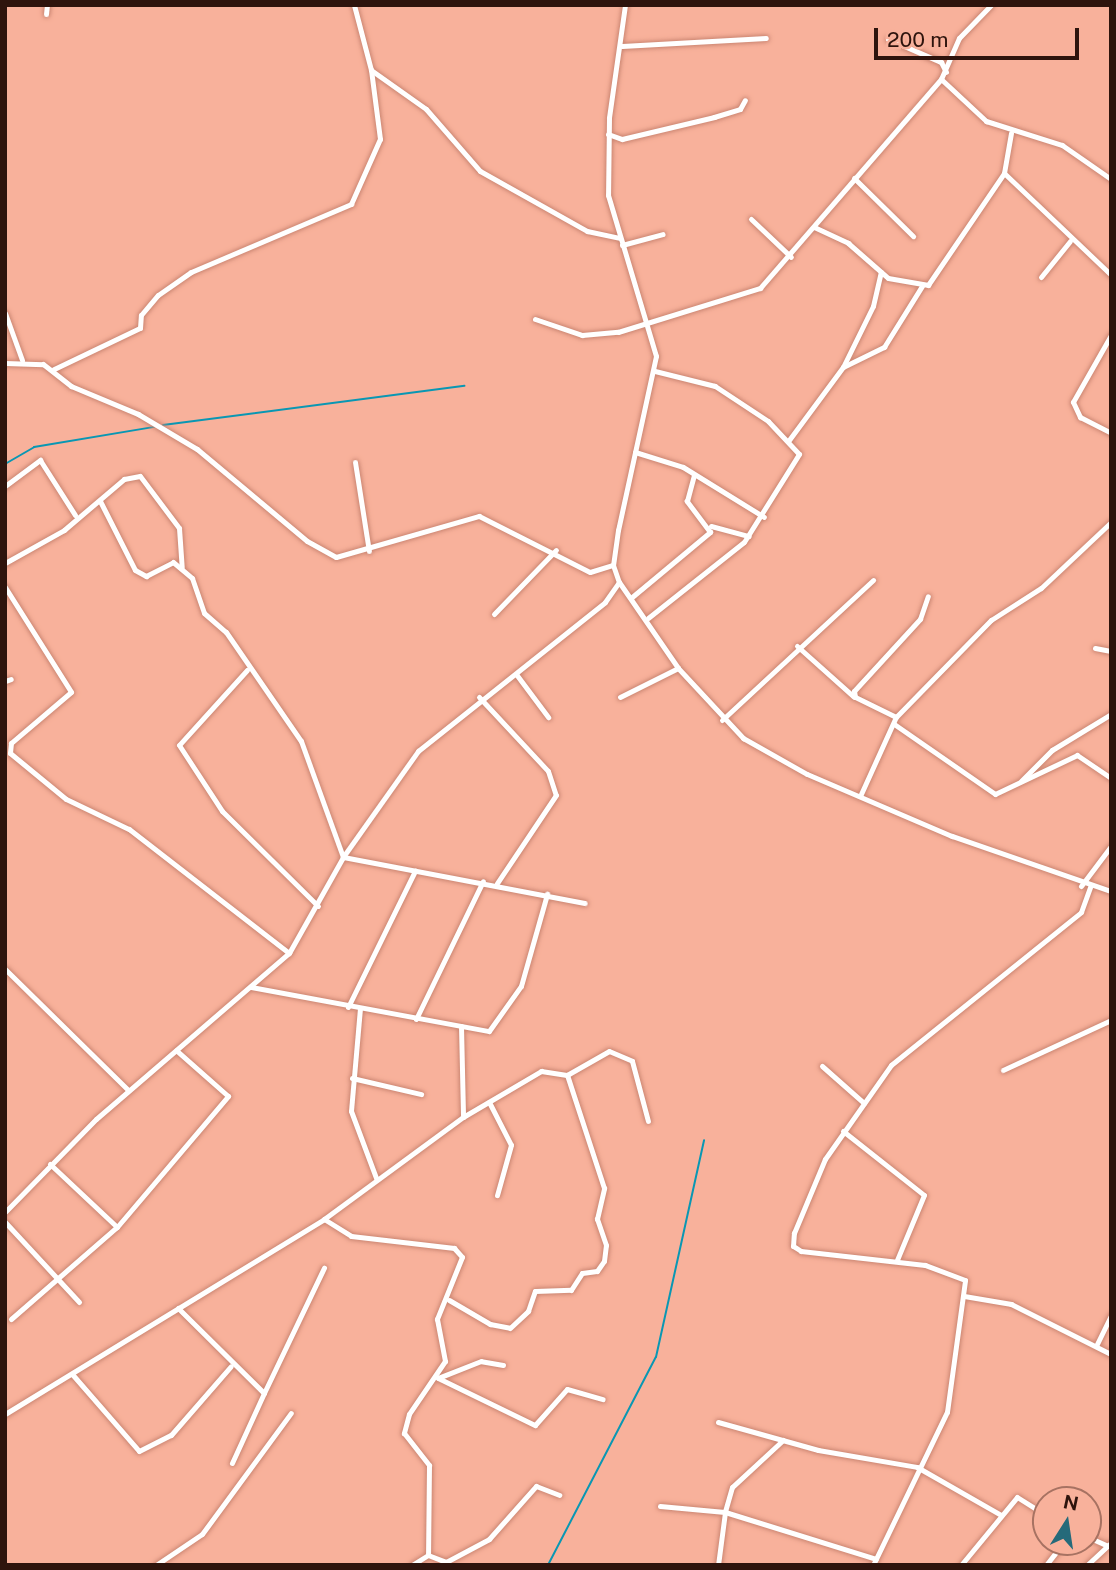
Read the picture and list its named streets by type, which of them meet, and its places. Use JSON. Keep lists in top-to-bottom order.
{
  "scale_bar": "200 m",
  "north": "top"
}
